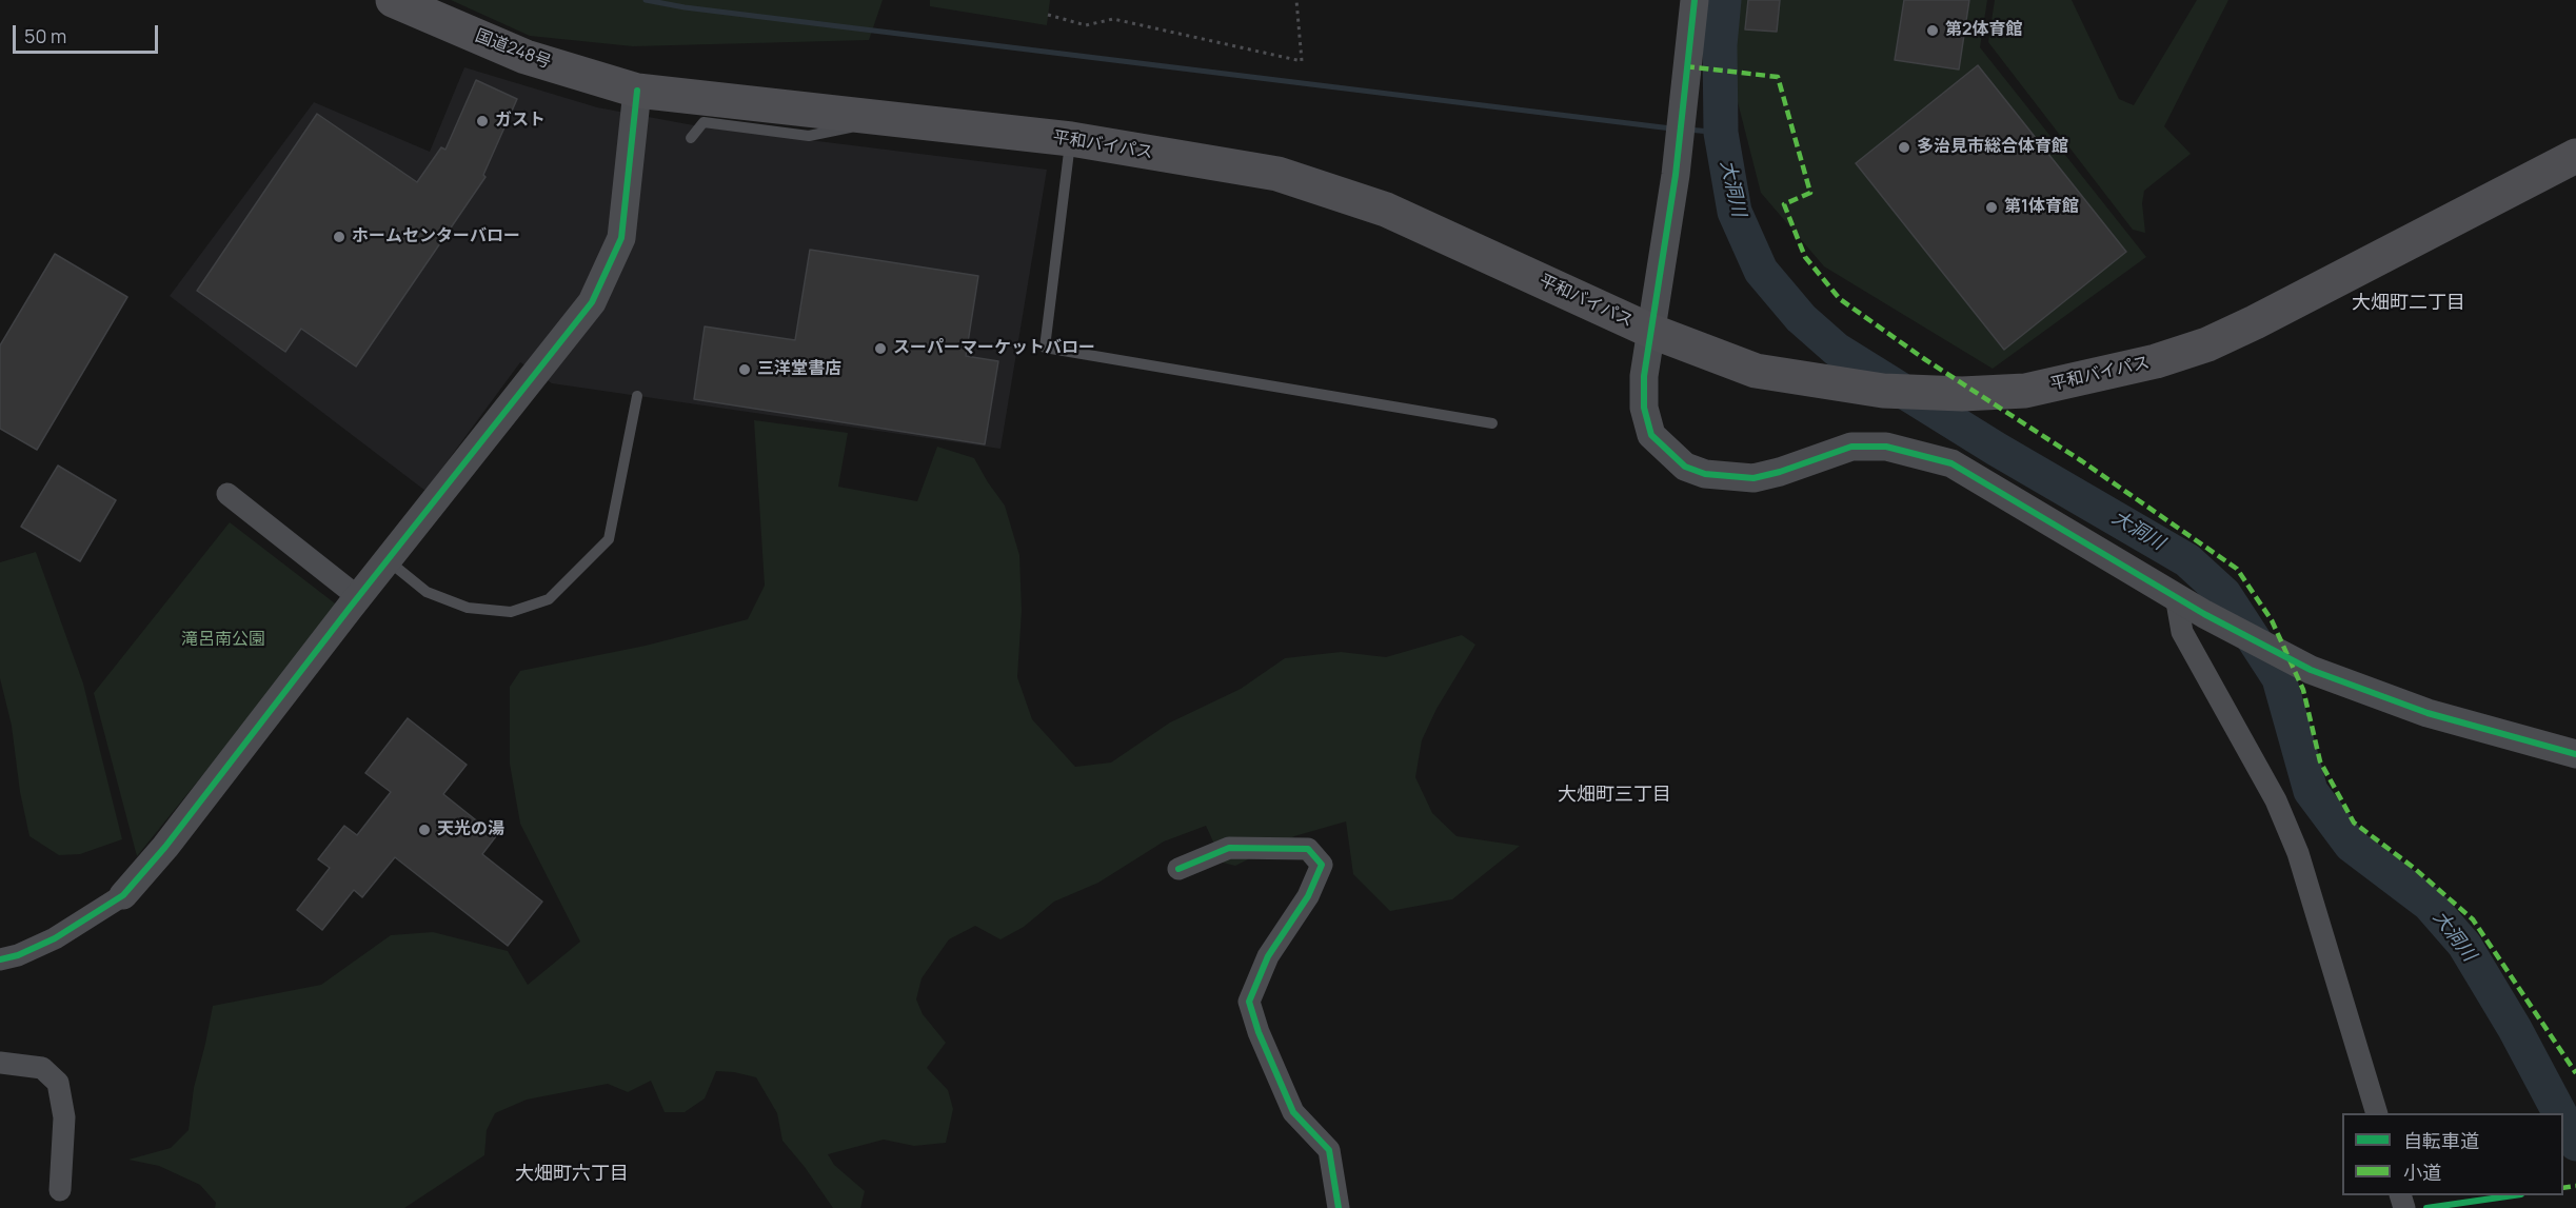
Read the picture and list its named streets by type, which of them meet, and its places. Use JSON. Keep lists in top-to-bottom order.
{
  "streets": {
    "highway": ["国道248号", "平和バイパス"]
  },
  "crossings": [
    ["国道248号", "平和バイパス"]
  ],
  "districts": ["大畑町二丁目", "大畑町三丁目", "大畑町六丁目"],
  "water": ["大洞川"],
  "parks": ["滝呂南公園"],
  "places": [
    "第2体育館",
    "ガスト",
    "多治見市総合体育館",
    "第1体育館",
    "ホームセンターバロー",
    "スーパーマーケットバロー",
    "三洋堂書店",
    "天光の湯"
  ],
  "legend": ["自転車道", "小道"],
  "scale_bar": "50 m"
}
